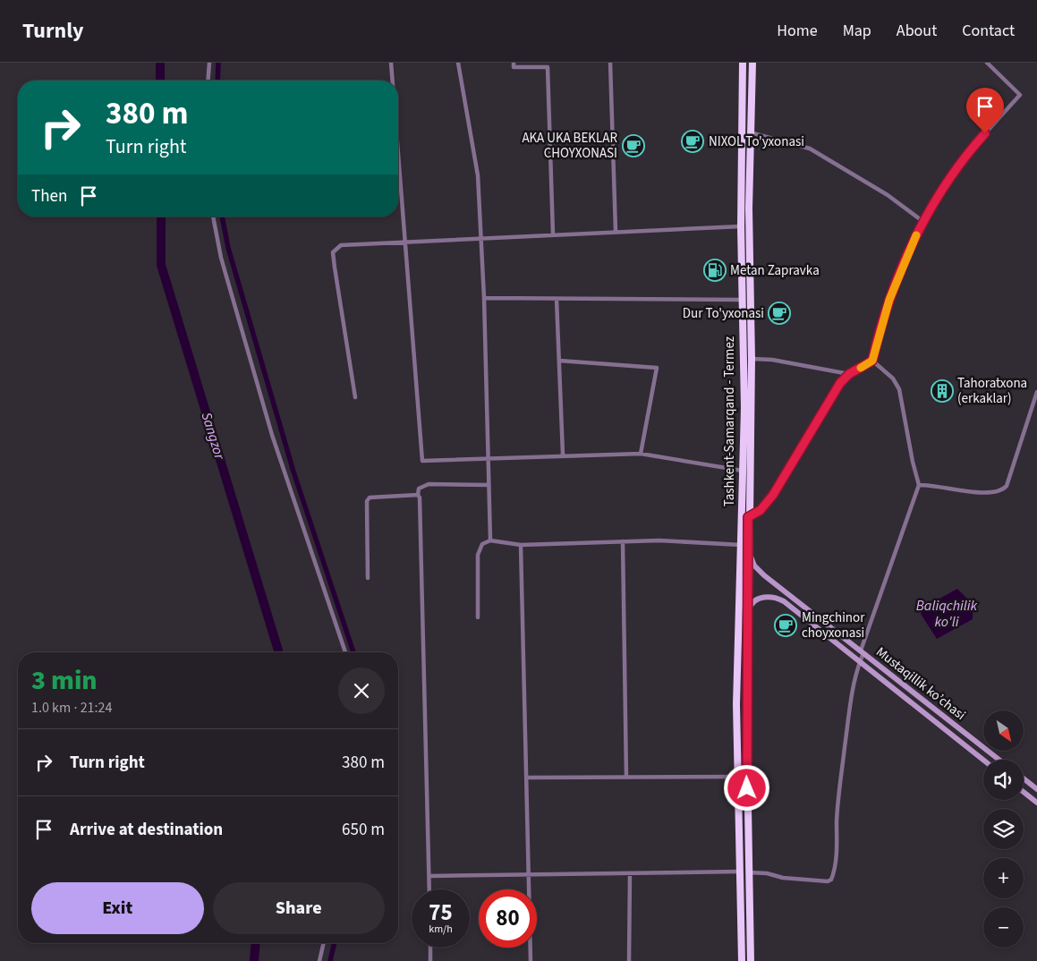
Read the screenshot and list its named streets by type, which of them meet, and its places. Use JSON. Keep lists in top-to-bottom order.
{
  "streets": {
    "highway": ["Tashkent-Samarqand - Termez"],
    "main road": ["Mustaqillik ko’chasi"]
  },
  "crossings": [
    ["Tashkent-Samarqand - Termez", "Mustaqillik ko’chasi"]
  ],
  "water": ["Sangzor", "Baliqchilik ko'li"],
  "places": {
    "cafe": [
      "NIXOL To'yxonasi",
      "AKA UKA BEKLAR CHOYXONASI",
      "Dur To'yxonasi",
      "Mingchinor choyxonasi"
    ],
    "fuel station": ["Metan Zapravka"],
    "building": ["Tahoratxona (erkaklar)"]
  },
  "north": "bottom right",
  "page": {
    "header": "Turnly",
    "nav": [
      "Home",
      "Map",
      "About",
      "Contact"
    ],
    "turn": ["380 m", "Turn right"],
    "then": "Then",
    "heading": ["3 min", "1.0 km · 21:24"],
    "map_buttons": ["+", "−"],
    "list": [
      {
        "name": "Turn right",
        "value": "380 m"
      },
      {
        "name": "Arrive at destination",
        "value": "650 m"
      }
    ],
    "buttons": ["Exit", "Share"],
    "speed": "75 km/h",
    "limit": "80"
  }
}
